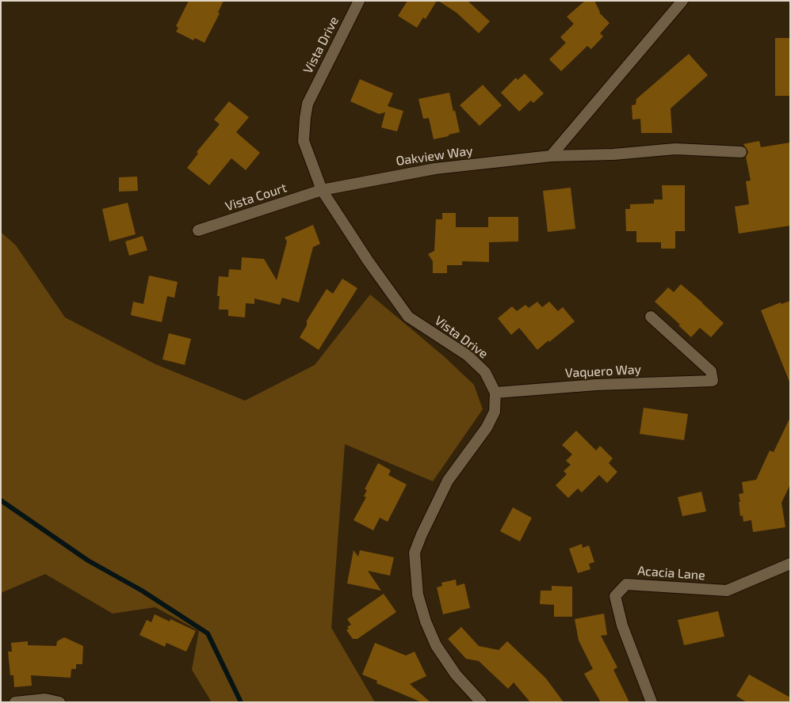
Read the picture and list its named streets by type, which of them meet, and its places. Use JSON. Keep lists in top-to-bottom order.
{
  "streets": {
    "street": [
      "Vista Drive",
      "Oakview Way",
      "Vista Court",
      "Vaquero Way",
      "Acacia Lane"
    ]
  },
  "crossings": [
    ["Vista Drive", "Oakview Way"],
    ["Vista Drive", "Vista Court"],
    ["Vista Drive", "Vaquero Way"],
    ["Oakview Way", "Vista Court"]
  ]
}
